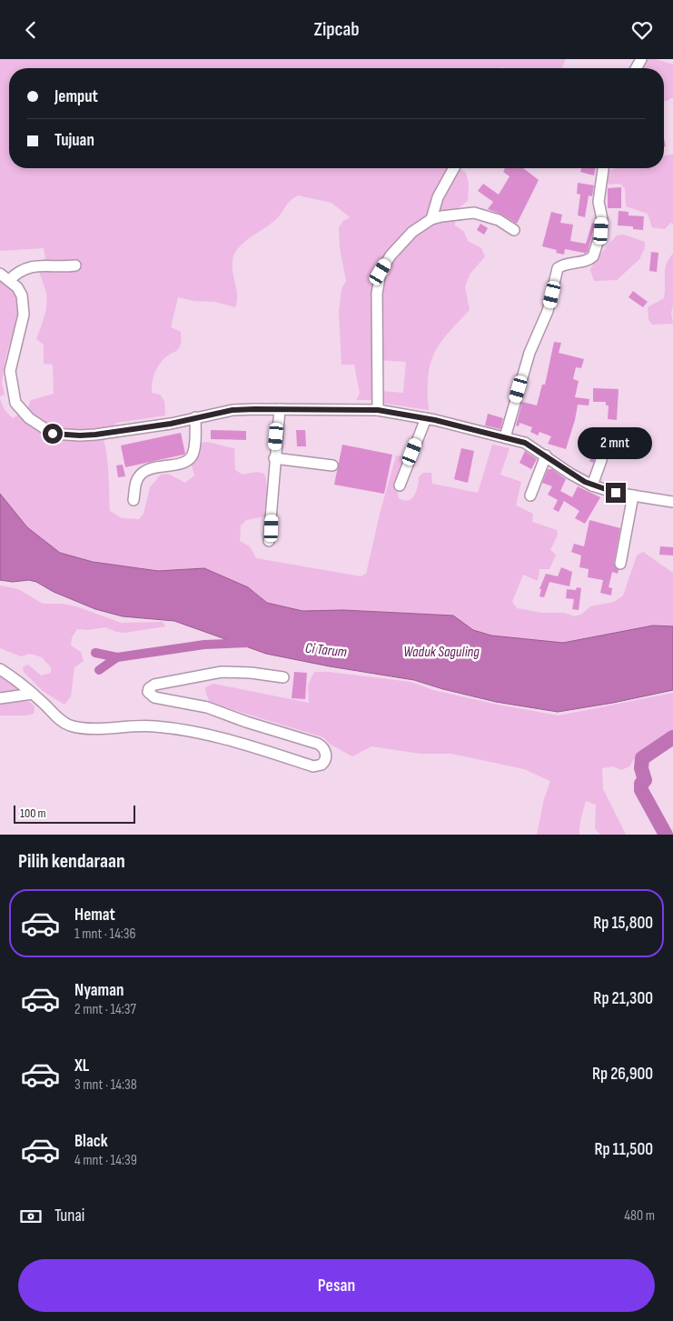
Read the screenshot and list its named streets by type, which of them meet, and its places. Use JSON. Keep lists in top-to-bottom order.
{
  "water": ["Ci Tarum", "Waduk Saguling"],
  "scale_bar": "100 m",
  "page": {
    "header": "Zipcab",
    "banner": ["Jemput", "Tujuan"],
    "bubble": "2 mnt",
    "scale": "100 m",
    "heading": "Pilih kendaraan",
    "list": [
      {
        "name": "Hemat",
        "note": "1 mnt · 14:36",
        "value": "Rp 15,800"
      },
      {
        "name": "Nyaman",
        "note": "2 mnt · 14:37",
        "value": "Rp 21,300"
      },
      {
        "name": "XL",
        "note": "3 mnt · 14:38",
        "value": "Rp 26,900"
      },
      {
        "name": "Black",
        "note": "4 mnt · 14:39",
        "value": "Rp 11,500"
      }
    ],
    "pay": ["Tunai", "480 m"],
    "buttons": "Pesan"
  }
}
